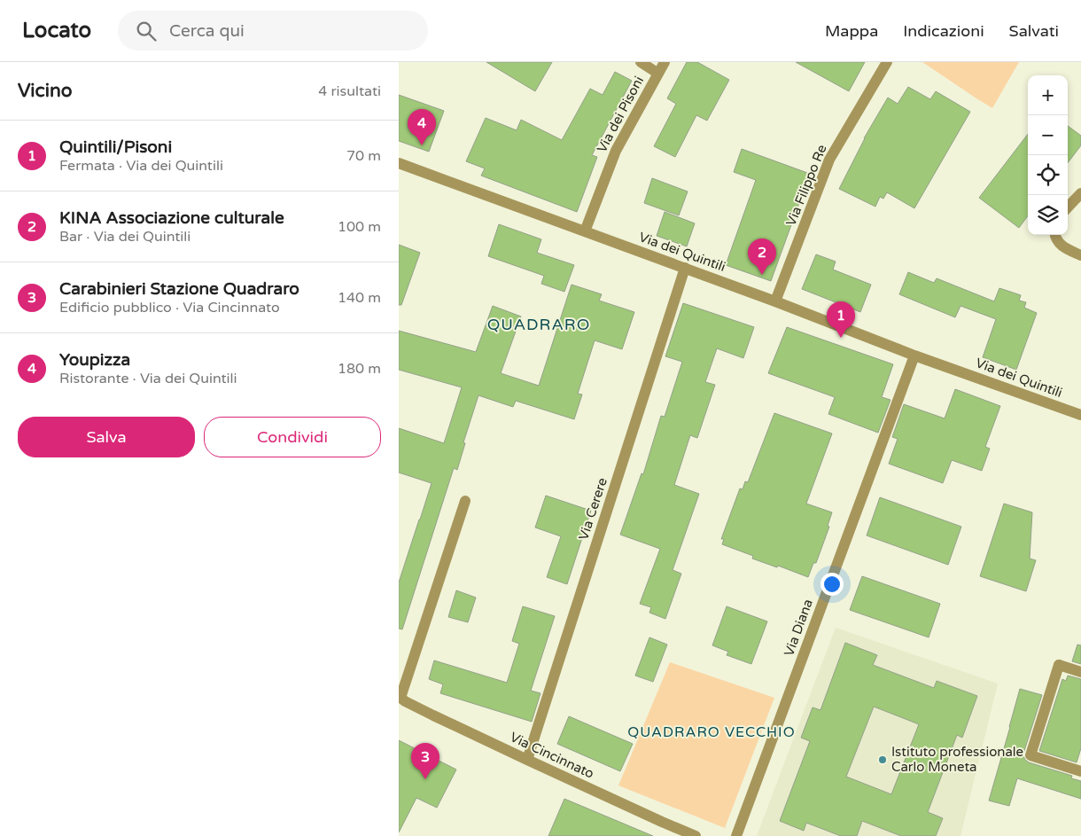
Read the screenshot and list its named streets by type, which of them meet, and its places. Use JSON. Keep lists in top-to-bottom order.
{
  "streets": {
    "street": [
      "Via dei Pisoni",
      "Via Filippo Re",
      "Via dei Quintili",
      "Via Cerere",
      "Via Diana",
      "Via Cincinnato"
    ]
  },
  "crossings": [
    ["Via dei Pisoni", "Via dei Quintili"],
    ["Via Filippo Re", "Via dei Quintili"],
    ["Via dei Quintili", "Via Cerere"],
    ["Via dei Quintili", "Via Diana"],
    ["Via Cerere", "Via Cincinnato"]
  ],
  "districts": ["QUADRARO", "QUADRARO VECCHIO"],
  "places": ["Istituto professionale Carlo Moneta"],
  "page": {
    "header": "Locato",
    "search": "Cerca qui",
    "nav": ["Mappa", "Indicazioni", "Salvati"],
    "heading": ["Vicino", "4 risultati"],
    "map_buttons": ["+", "−"],
    "pins": [
      "4",
      "2",
      "1",
      "3"
    ],
    "list": [
      {
        "mark": "1",
        "name": "Quintili/Pisoni",
        "note": "Fermata · Via dei Quintili",
        "value": "70 m"
      },
      {
        "mark": "2",
        "name": "KINA Associazione culturale",
        "note": "Bar · Via dei Quintili",
        "value": "100 m"
      },
      {
        "mark": "3",
        "name": "Carabinieri Stazione Quadraro",
        "note": "Edificio pubblico · Via Cincinnato",
        "value": "140 m"
      },
      {
        "mark": "4",
        "name": "Youpizza",
        "note": "Ristorante · Via dei Quintili",
        "value": "180 m"
      }
    ],
    "buttons": ["Salva", "Condividi"]
  }
}
